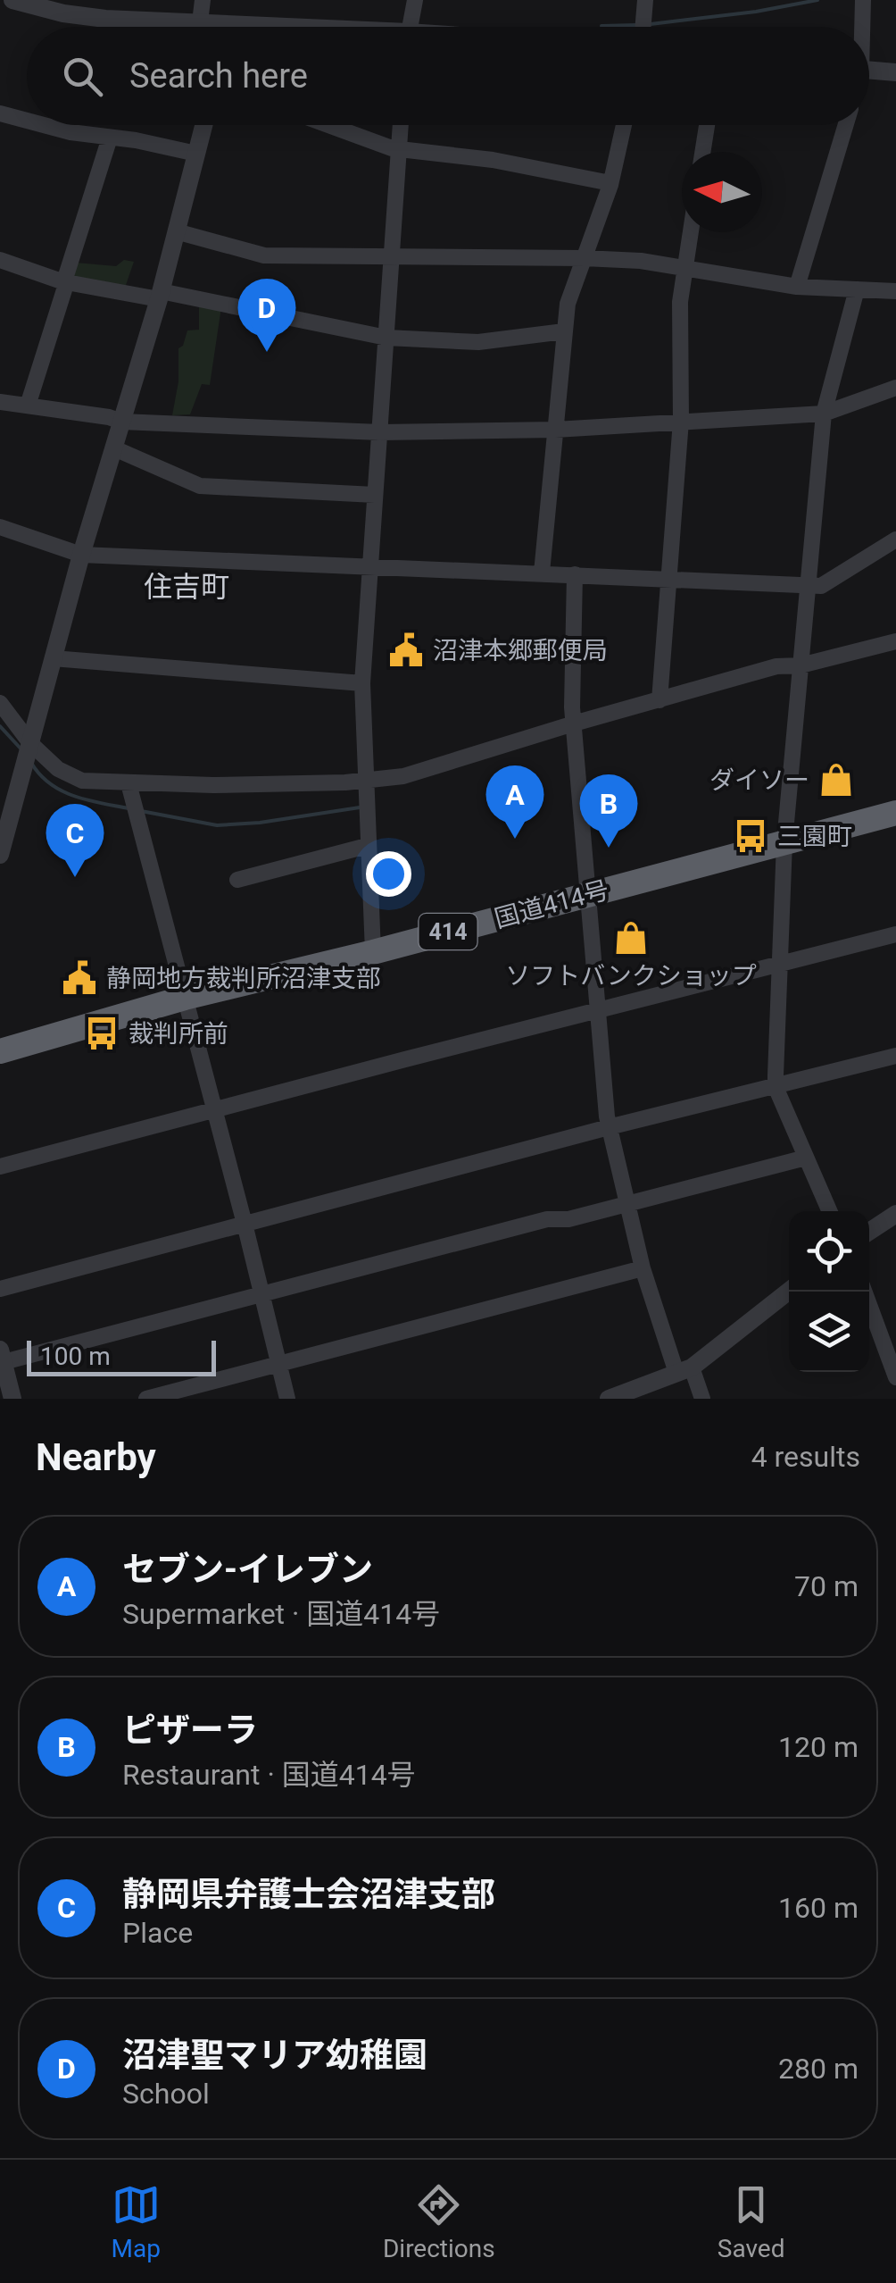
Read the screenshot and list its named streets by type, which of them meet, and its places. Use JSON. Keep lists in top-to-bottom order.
{
  "streets": {
    "highway": ["国道414号", "414"]
  },
  "districts": ["住吉町"],
  "places": {
    "public building": ["沼津本郷郵便局", "静岡地方裁判所沼津支部"],
    "shop": ["ダイソー", "ソフトバンクショップ"],
    "bus stop": ["三園町", "裁判所前"]
  },
  "scale_bar": "100 m",
  "north": "left",
  "page": {
    "search": "Search here",
    "pins": [
      "D",
      "A",
      "B",
      "C"
    ],
    "scale": "100 m",
    "heading": ["Nearby", "4 results"],
    "list": [
      {
        "mark": "A",
        "name": "セブン-イレブン",
        "note": "Supermarket · 国道414号",
        "value": "70 m"
      },
      {
        "mark": "B",
        "name": "ピザーラ",
        "note": "Restaurant · 国道414号",
        "value": "120 m"
      },
      {
        "mark": "C",
        "name": "静岡県弁護士会沼津支部",
        "note": "Place",
        "value": "160 m"
      },
      {
        "mark": "D",
        "name": "沼津聖マリア幼稚園",
        "note": "School",
        "value": "280 m"
      }
    ],
    "nav": ["Map", "Directions", "Saved"]
  }
}
